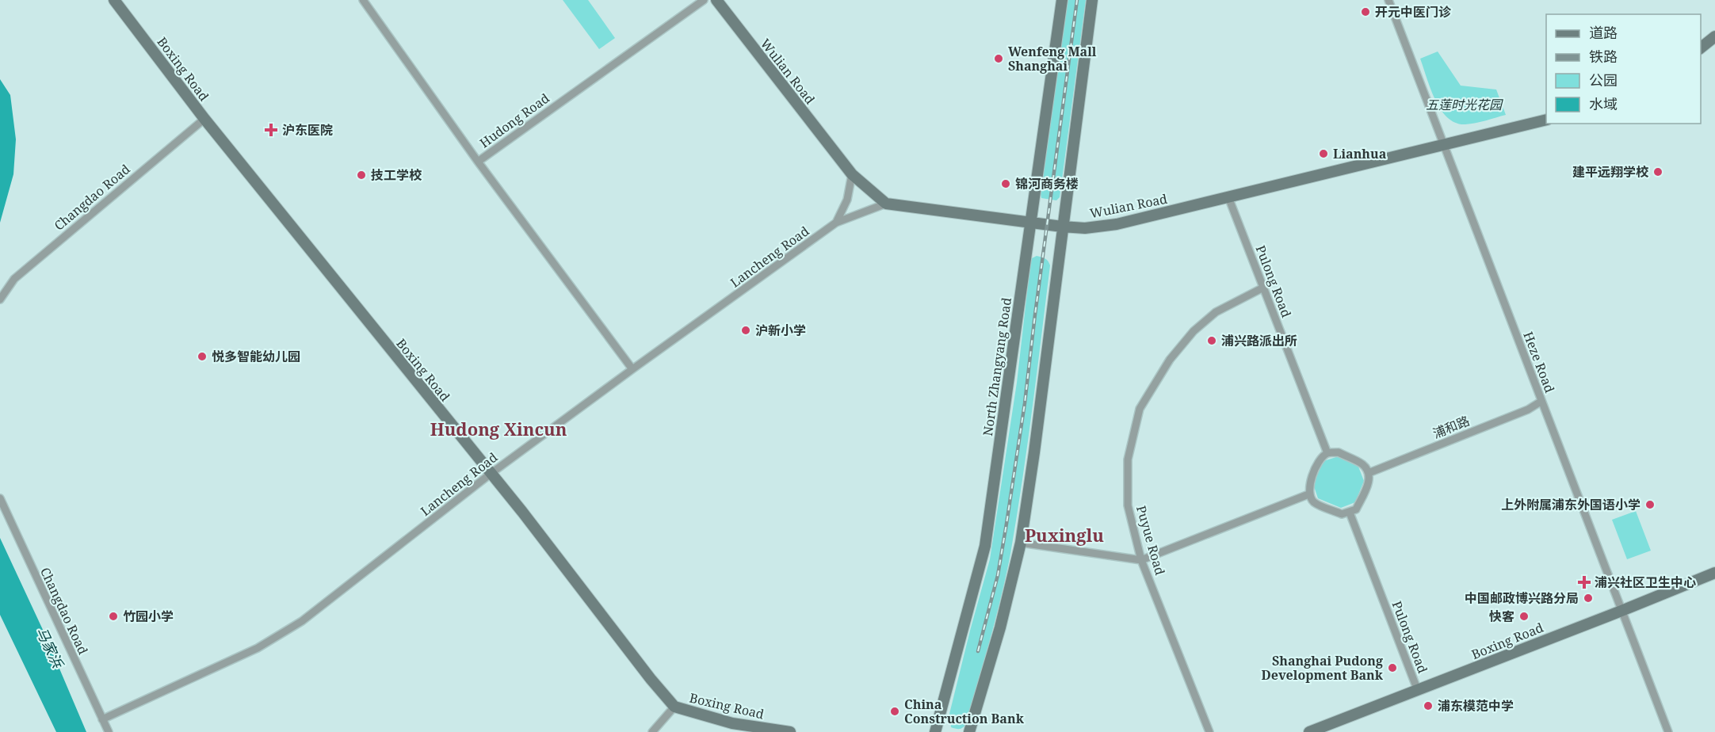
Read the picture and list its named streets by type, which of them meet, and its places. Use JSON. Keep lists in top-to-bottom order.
{
  "streets": {
    "street": [
      "Boxing Road",
      "Wulian Road",
      "Hudong Road",
      "Changdao Road",
      "Lancheng Road",
      "Pulong Road",
      "Heze Road",
      "North Zhangyang Road",
      "浦和路",
      "Puyue Road"
    ]
  },
  "crossings": [
    ["Boxing Road", "Changdao Road"],
    ["Boxing Road", "Lancheng Road"],
    ["Boxing Road", "Pulong Road"],
    ["Boxing Road", "Heze Road"],
    ["Wulian Road", "Lancheng Road"],
    ["Wulian Road", "Pulong Road"],
    ["Wulian Road", "Heze Road"],
    ["Wulian Road", "North Zhangyang Road"],
    ["Changdao Road", "Lancheng Road"],
    ["Pulong Road", "浦和路"],
    ["Pulong Road", "Puyue Road"],
    ["Heze Road", "浦和路"]
  ],
  "districts": ["Hudong Xincun", "Puxinglu"],
  "water": ["马家浜"],
  "parks": ["五莲时光花园"],
  "places": {
    "other": [
      "开元中医门诊",
      "Wenfeng Mall Shanghai",
      "Lianhua",
      "建平远翔学校",
      "技工学校",
      "锦河商务楼",
      "沪新小学",
      "浦兴路派出所",
      "悦多智能幼儿园",
      "上外附属浦东外国语小学",
      "中国邮政博兴路分局",
      "竹园小学",
      "快客",
      "Shanghai Pudong Development Bank",
      "浦东模范中学",
      "China Construction Bank"
    ],
    "health": ["沪东医院", "浦兴社区卫生中心"]
  },
  "legend": [
    "道路",
    "铁路",
    "公园",
    "水域"
  ]
}
